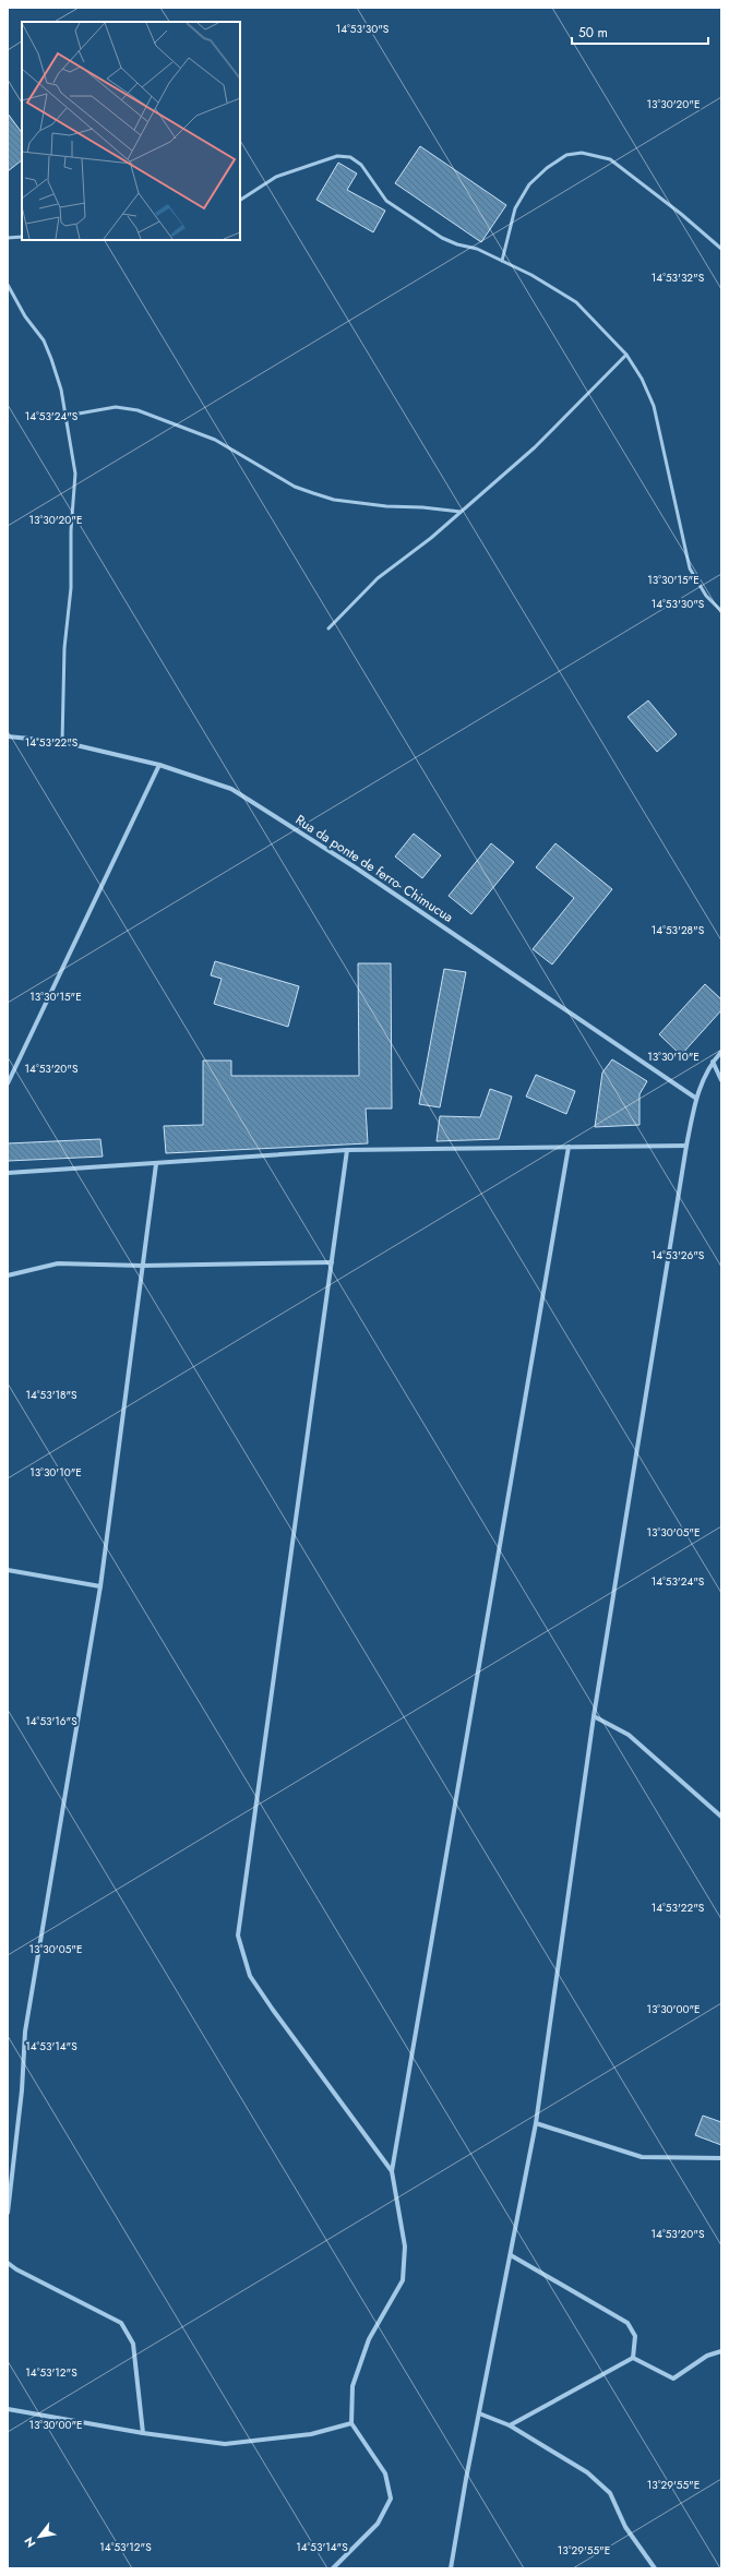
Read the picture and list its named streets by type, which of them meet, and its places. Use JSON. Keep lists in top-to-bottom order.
{
  "streets": {
    "street": ["Rua da ponte de ferro- Chimucua"]
  },
  "scale_bar": "50 m",
  "north": "bottom left",
  "coordinates": [
    "14°53'30\"S",
    "13°30'20\"E",
    "14°53'32\"S",
    "14°53'24\"S",
    "13°30'15\"E",
    "14°53'22\"S",
    "14°53'28\"S",
    "13°30'10\"E",
    "14°53'20\"S",
    "14°53'26\"S",
    "14°53'18\"S",
    "13°30'05\"E",
    "14°53'16\"S",
    "13°30'00\"E",
    "14°53'14\"S",
    "14°53'12\"S",
    "13°29'55\"E"
  ]
}
